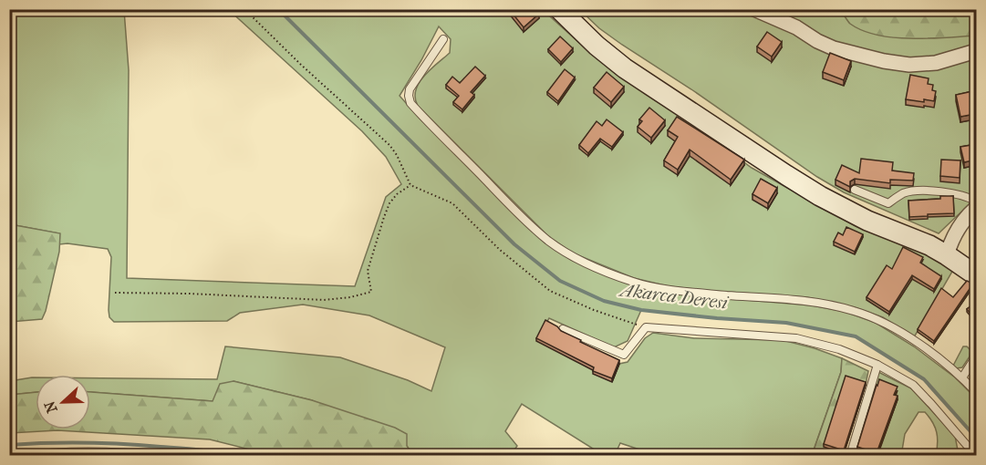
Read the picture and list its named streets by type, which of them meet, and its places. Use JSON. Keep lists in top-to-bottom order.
{
  "water": ["Akarca Deresi"],
  "north": "left"
}
